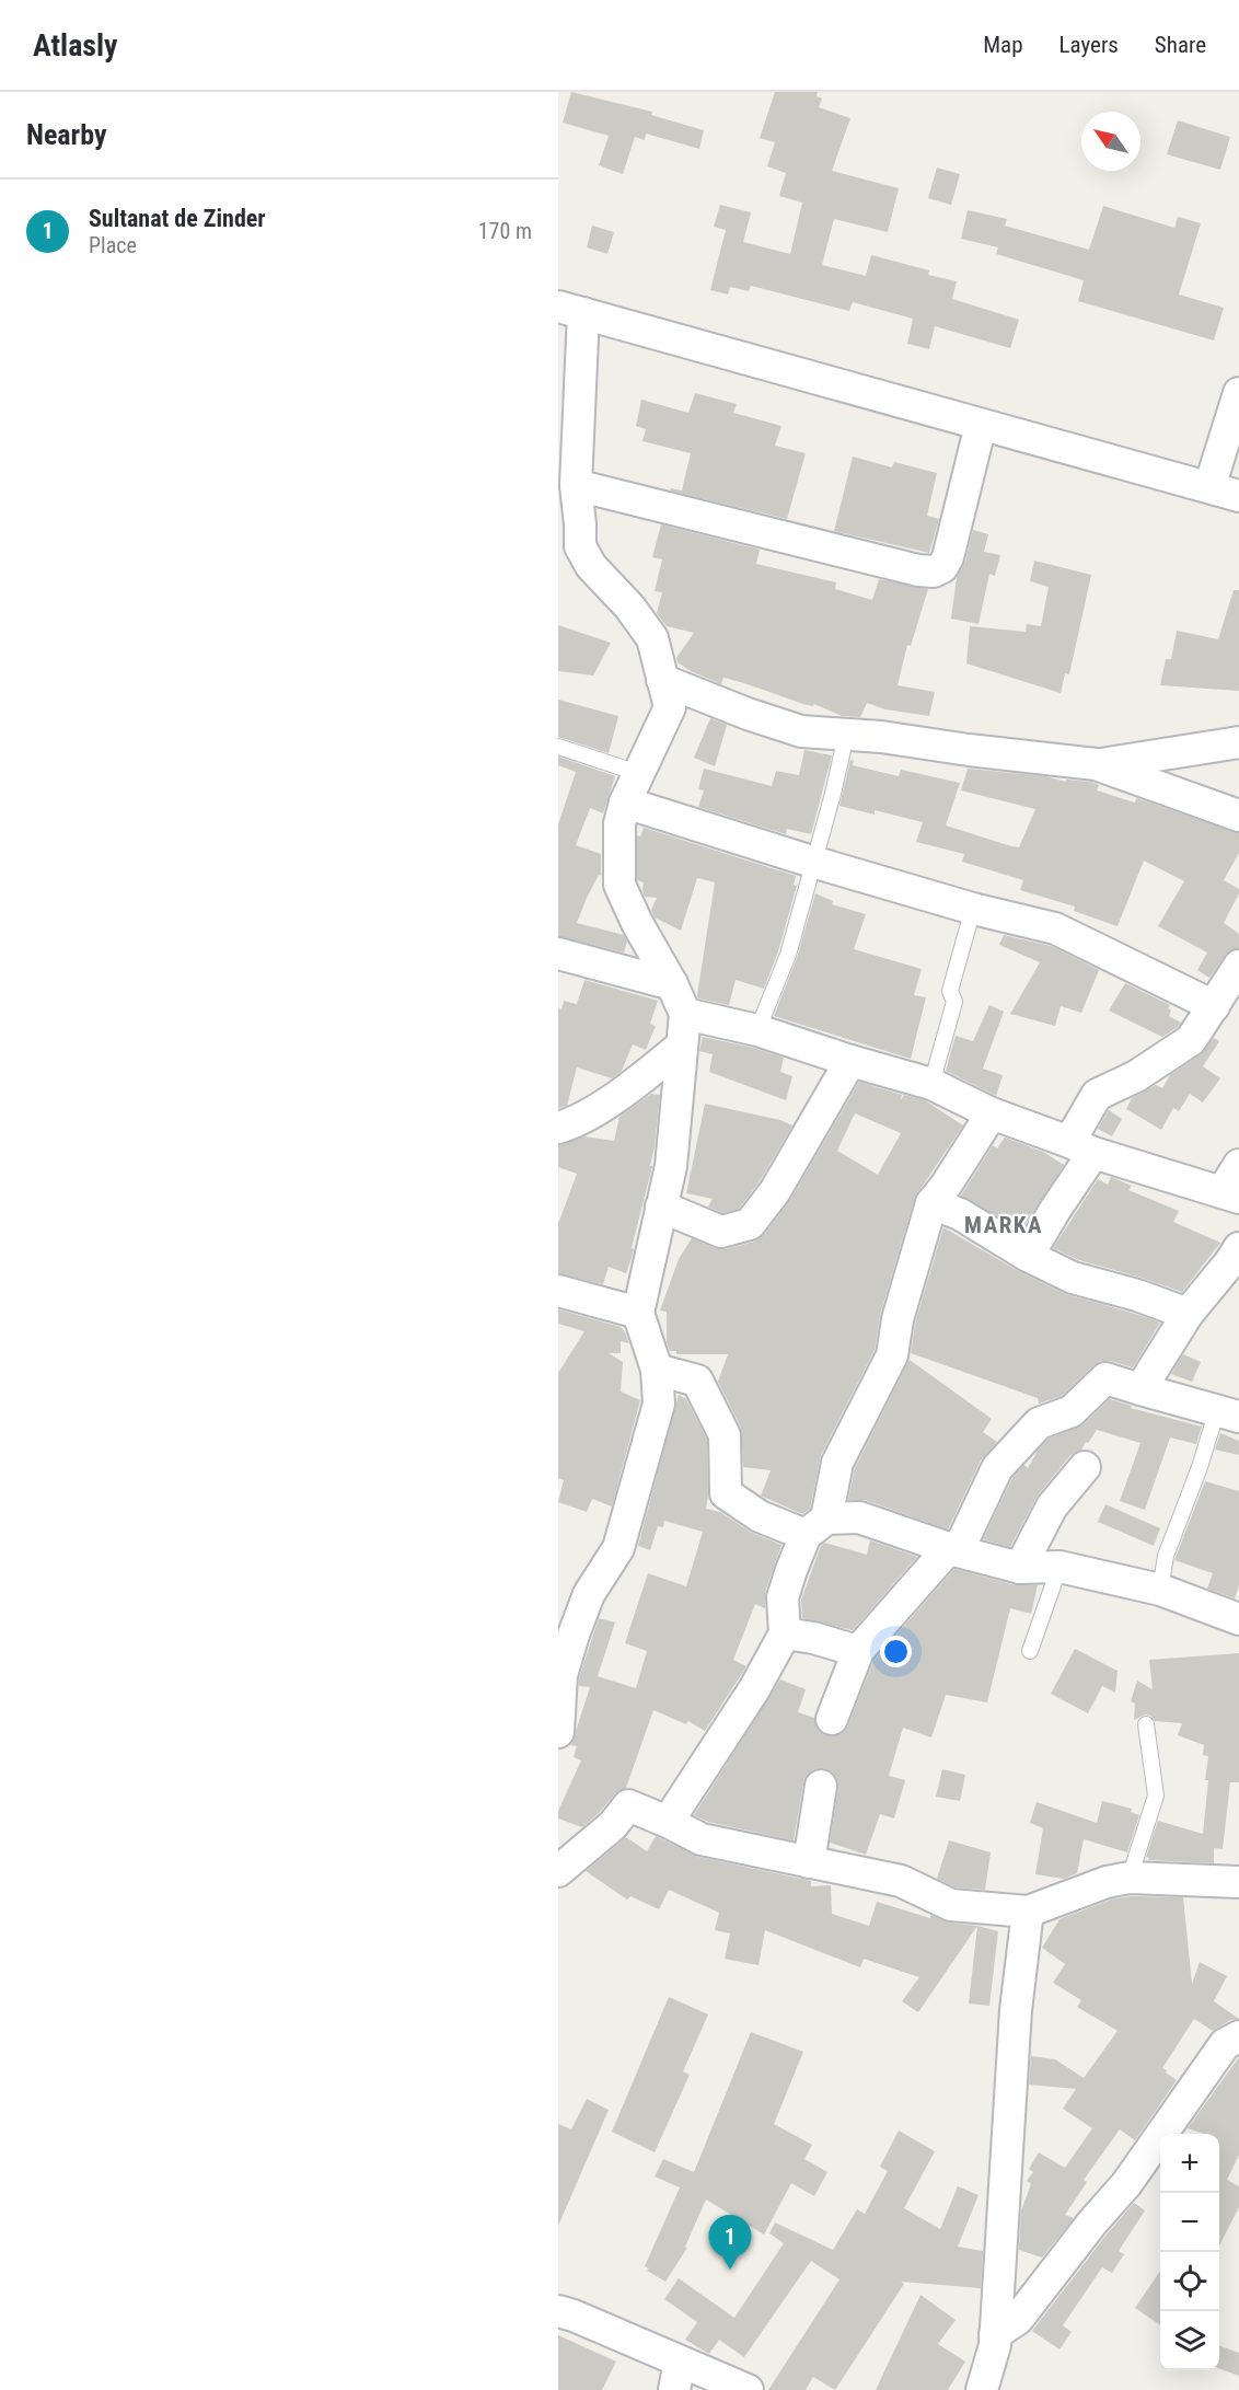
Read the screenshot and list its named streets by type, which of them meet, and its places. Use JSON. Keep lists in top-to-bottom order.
{
  "districts": ["MARKA"],
  "north": "top left",
  "page": {
    "header": "Atlasly",
    "nav": ["Map", "Layers", "Share"],
    "heading": "Nearby",
    "list": [
      {
        "mark": "1",
        "name": "Sultanat de Zinder",
        "note": "Place",
        "value": "170 m"
      }
    ],
    "map_buttons": ["+", "−"],
    "pins": "1"
  }
}
